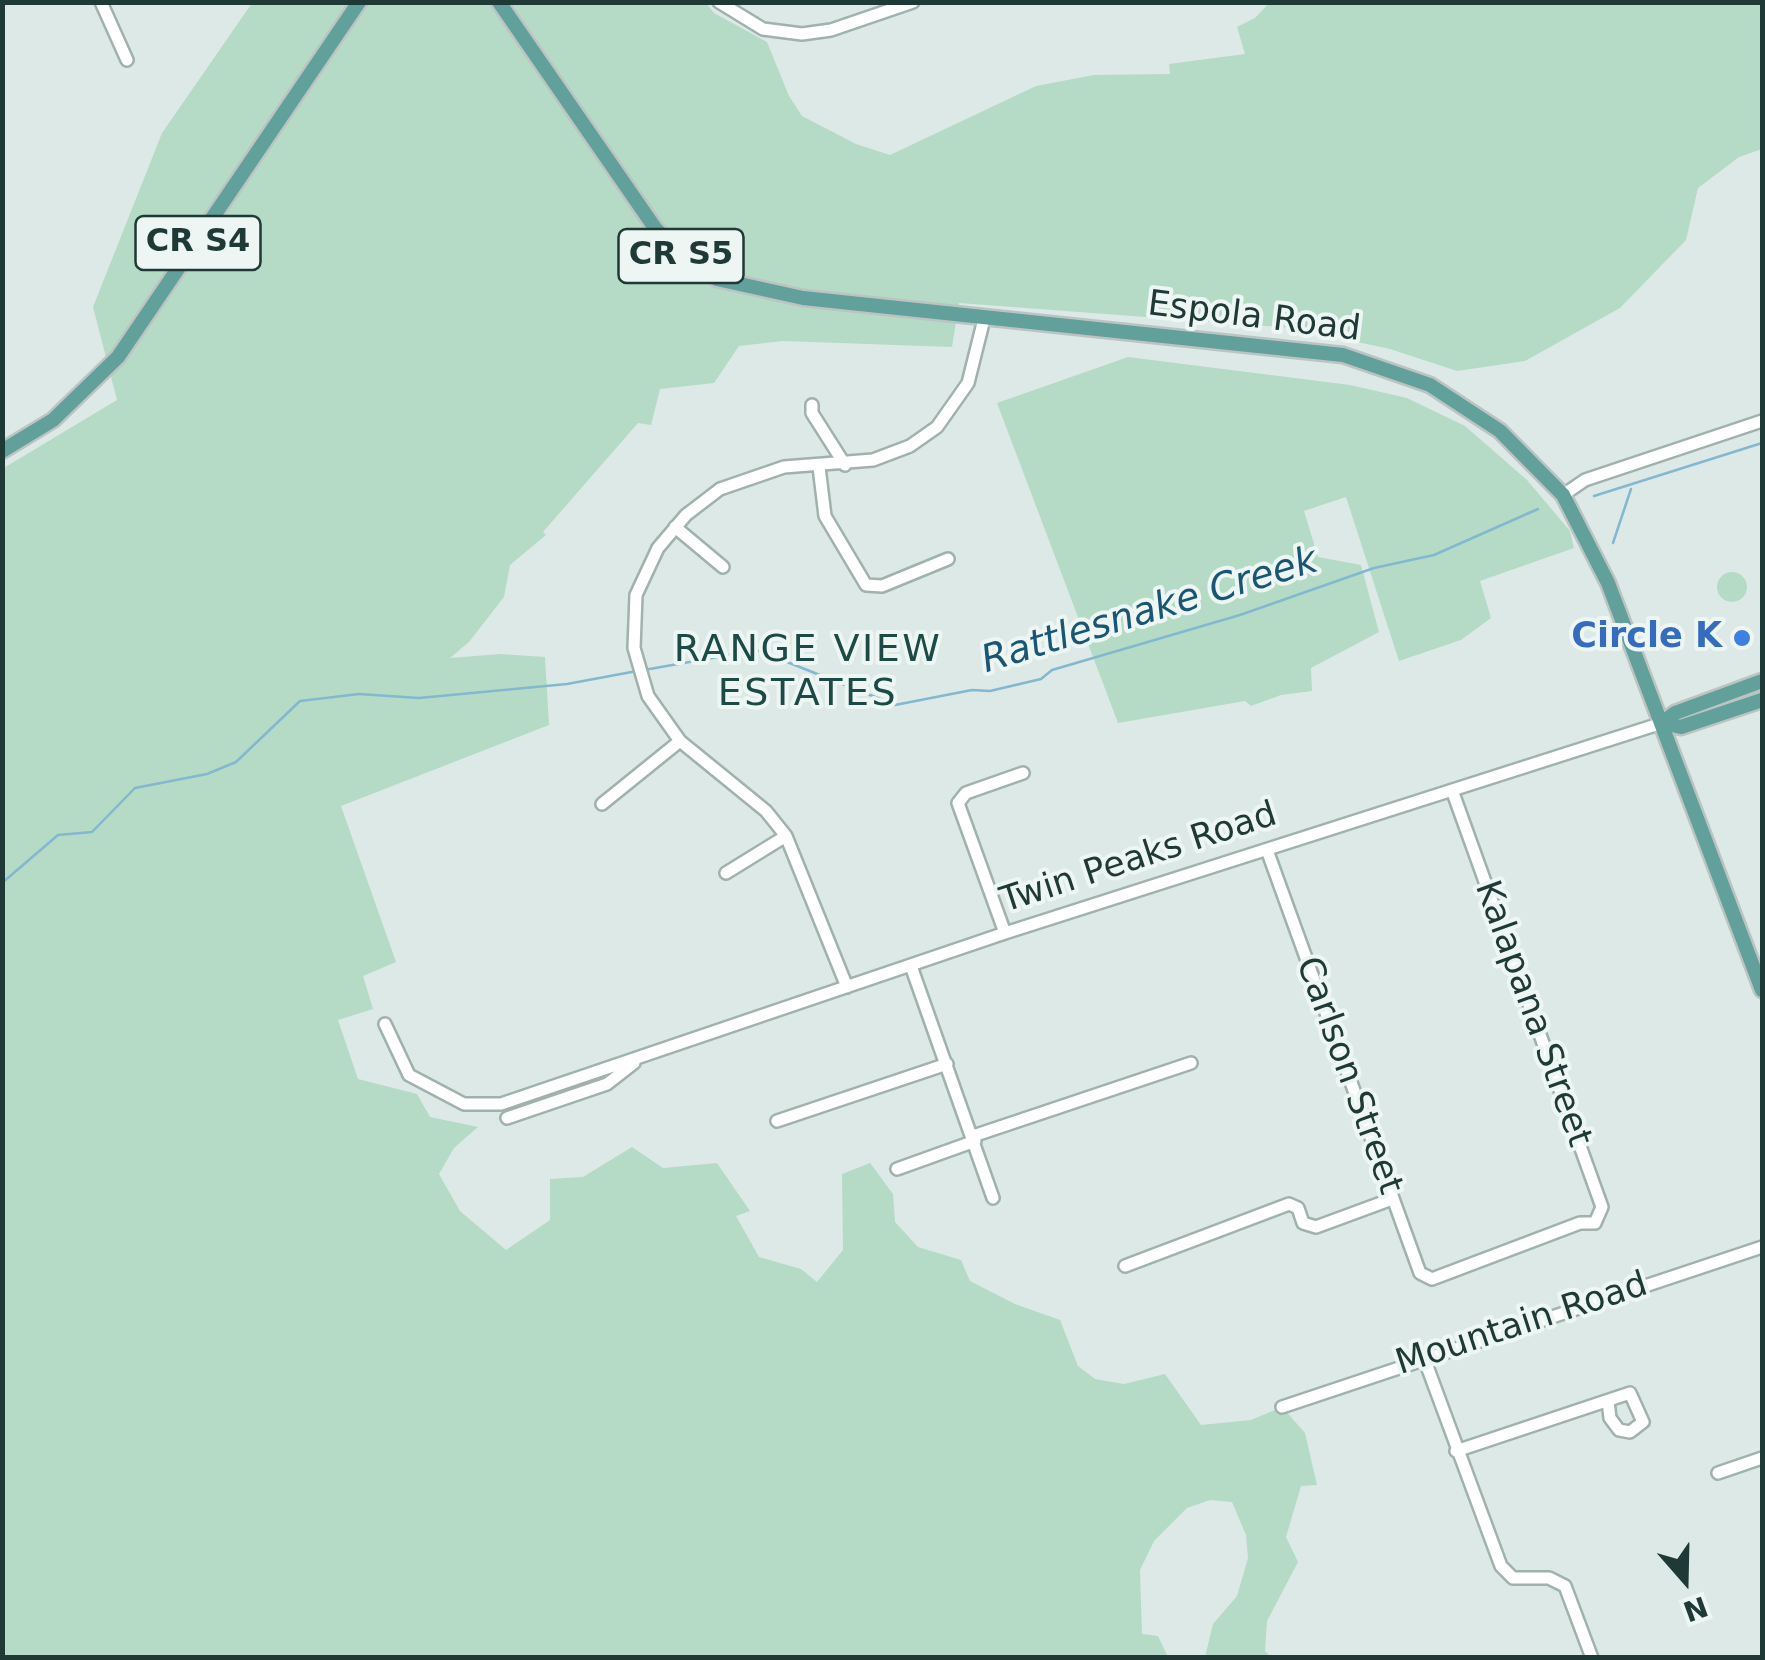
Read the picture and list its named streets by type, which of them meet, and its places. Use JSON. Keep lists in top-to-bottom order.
{
  "streets": {
    "main road": [
      "CR S4",
      "CR S5",
      "Espola Road",
      "Twin Peaks Road"
    ],
    "street": ["Kalapana Street", "Carlson Street", "Mountain Road"]
  },
  "crossings": [
    ["Espola Road", "Twin Peaks Road"],
    ["Twin Peaks Road", "Kalapana Street"],
    ["Twin Peaks Road", "Carlson Street"],
    ["Kalapana Street", "Carlson Street"]
  ],
  "districts": ["RANGE VIEW ESTATES"],
  "water": ["Rattlesnake Creek"],
  "places": ["Circle K"],
  "north": "bottom"
}
